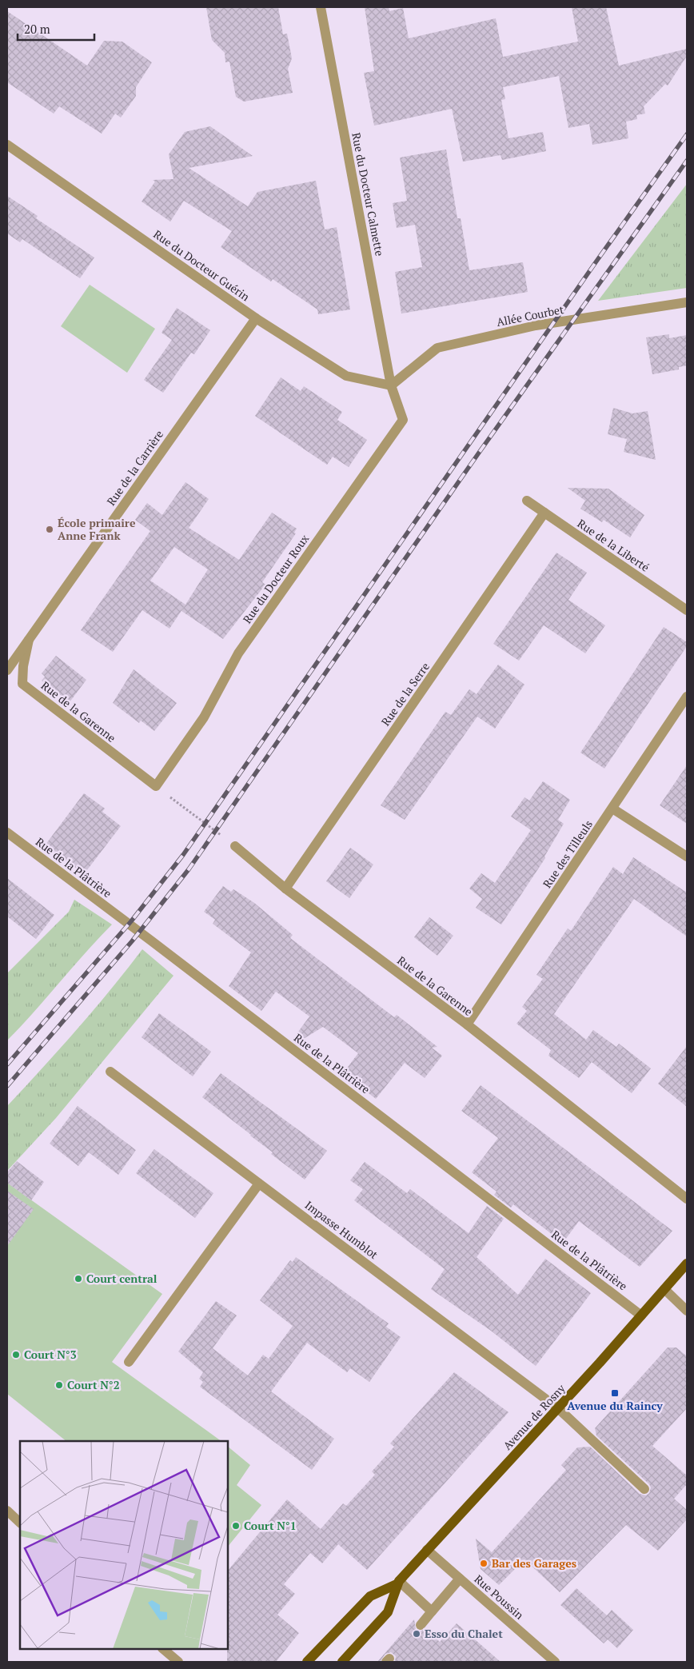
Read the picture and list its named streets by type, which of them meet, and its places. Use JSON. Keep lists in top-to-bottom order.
{
  "streets": {
    "main road": ["Avenue de Rosny"],
    "street": [
      "Rue du Docteur Calmette",
      "Rue du Docteur Guérin",
      "Allée Courbet",
      "Rue de la Carrière",
      "Rue de la Liberté",
      "Rue du Docteur Roux",
      "Rue de la Serre",
      "Rue de la Garenne",
      "Rue des Tilleuls",
      "Rue de la Plâtrière",
      "Impasse Humblot",
      "Rue Poussin"
    ]
  },
  "crossings": [
    ["Rue du Docteur Calmette", "Rue du Docteur Guérin"],
    ["Rue du Docteur Calmette", "Allée Courbet"],
    ["Rue du Docteur Calmette", "Rue du Docteur Roux"],
    ["Rue du Docteur Guérin", "Allée Courbet"],
    ["Rue du Docteur Guérin", "Rue de la Carrière"],
    ["Rue du Docteur Guérin", "Rue du Docteur Roux"],
    ["Allée Courbet", "Rue du Docteur Roux"],
    ["Rue de la Carrière", "Rue de la Garenne"],
    ["Rue de la Liberté", "Rue de la Serre"],
    ["Rue du Docteur Roux", "Rue de la Garenne"],
    ["Rue de la Serre", "Rue de la Garenne"],
    ["Rue de la Garenne", "Rue des Tilleuls"],
    ["Rue de la Plâtrière", "Avenue de Rosny"],
    ["Impasse Humblot", "Avenue de Rosny"],
    ["Avenue de Rosny", "Rue Poussin"]
  ],
  "places": {
    "other": [
      "École primaire Anne Frank",
      "Court central",
      "Court N°3",
      "Court N°2",
      "Court N°1",
      "Bar des Garages",
      "Esso du Chalet"
    ],
    "transit": ["Avenue du Raincy"]
  },
  "scale_bar": "20 m"
}
